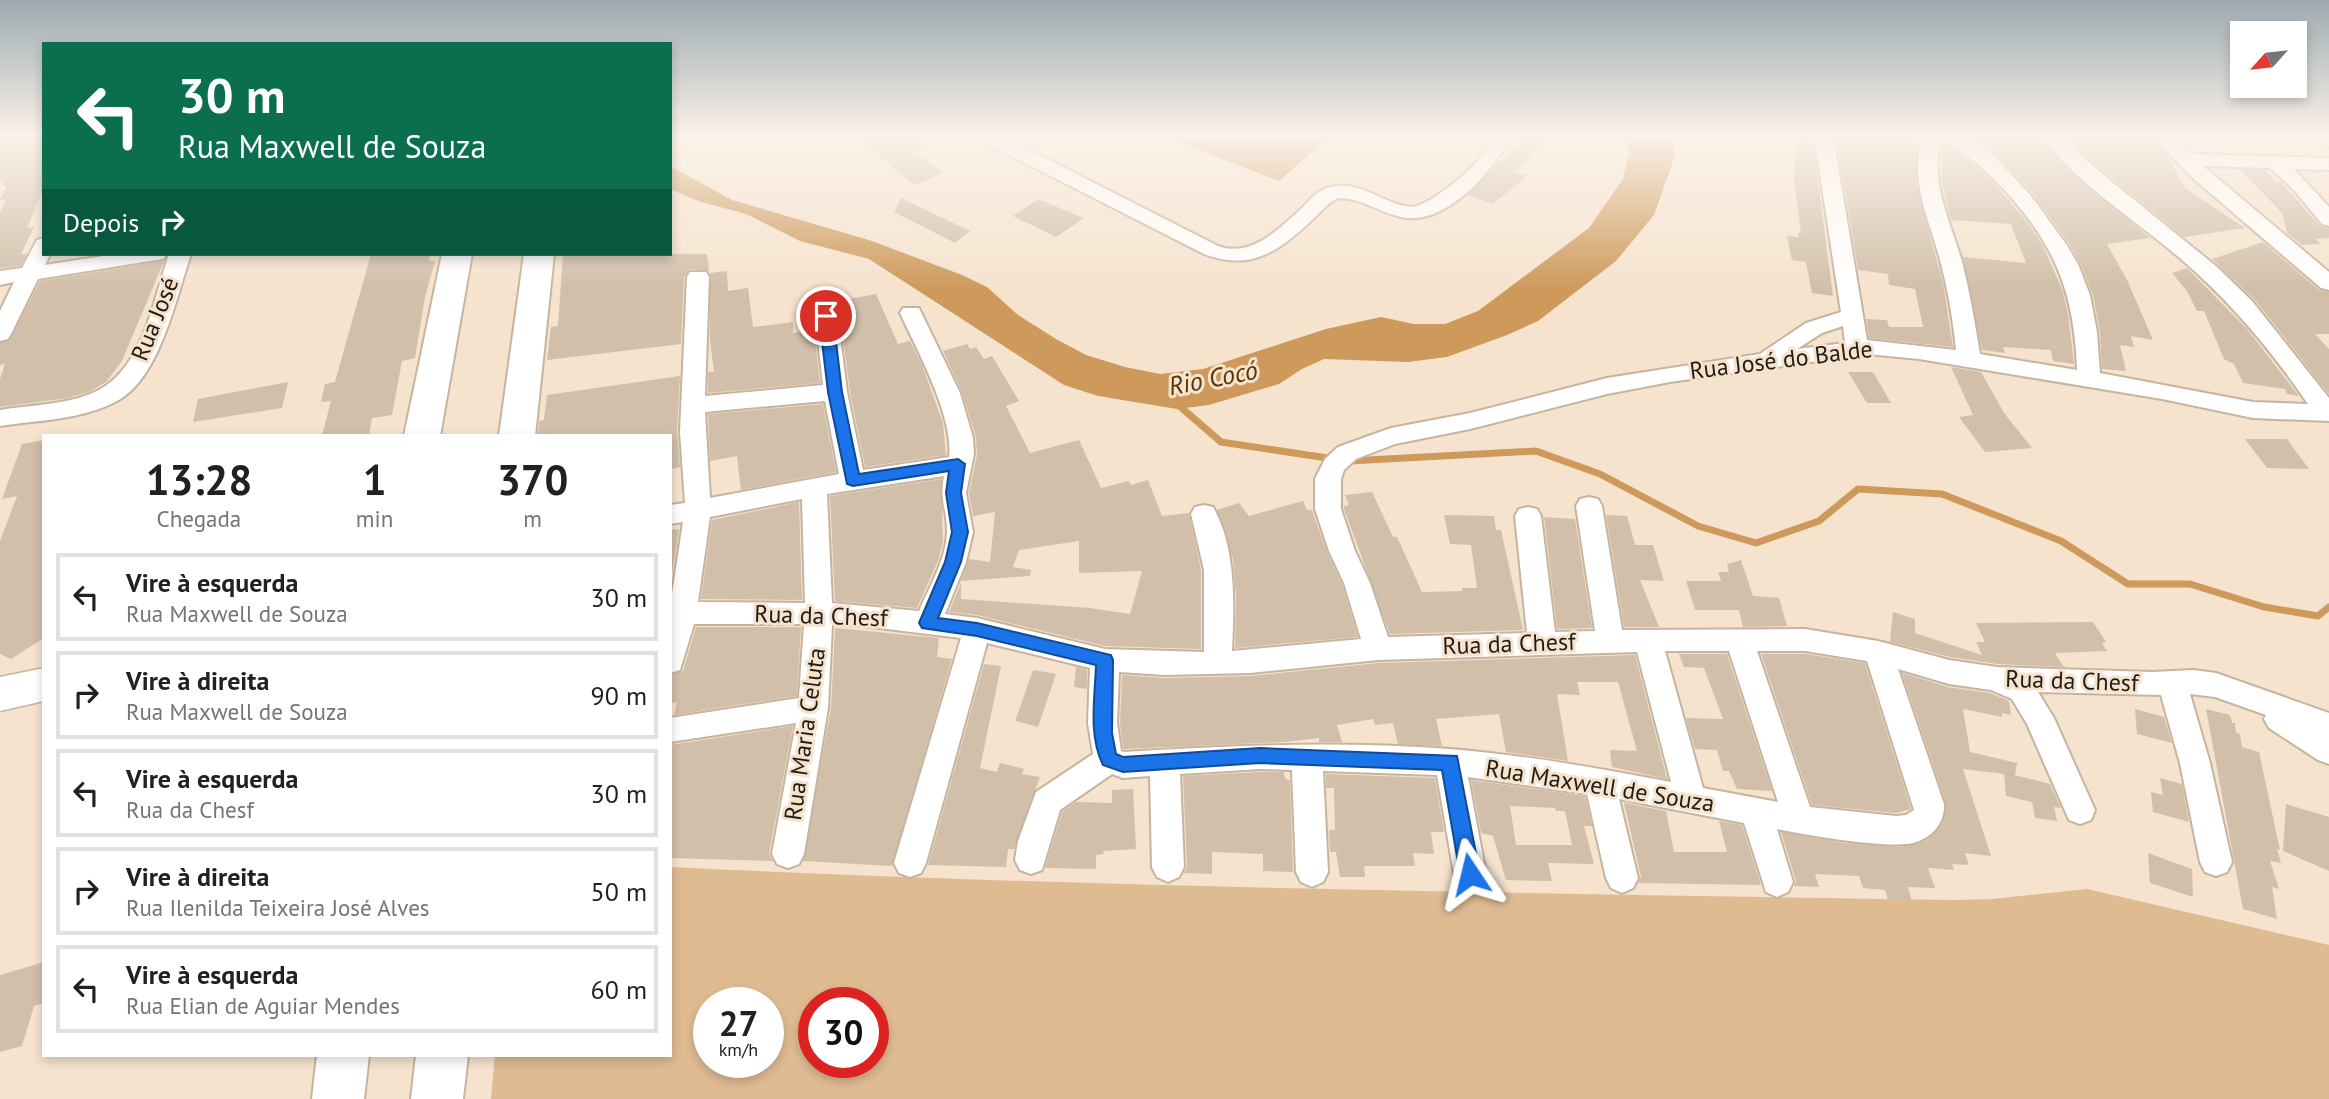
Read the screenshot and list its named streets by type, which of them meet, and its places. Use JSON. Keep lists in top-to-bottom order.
{
  "streets": {
    "street": [
      "Rua José",
      "Rua José do Balde",
      "Rua da Chesf",
      "Rua Maria Celuta",
      "Rua Maxwell de Souza"
    ]
  },
  "crossings": [
    ["Rua José do Balde", "Rua da Chesf"],
    ["Rua da Chesf", "Rua Maria Celuta"],
    ["Rua da Chesf", "Rua Maxwell de Souza"]
  ],
  "water": ["Rio Cocó"],
  "north": "bottom left",
  "page": {
    "turn": ["30 m", "Rua Maxwell de Souza"],
    "then": "Depois",
    "eta": [
      "13:28",
      "Chegada",
      "1",
      "min",
      "370",
      "m"
    ],
    "list": [
      {
        "name": "Vire à esquerda",
        "note": "Rua Maxwell de Souza",
        "value": "30 m"
      },
      {
        "name": "Vire à direita",
        "note": "Rua Maxwell de Souza",
        "value": "90 m"
      },
      {
        "name": "Vire à esquerda",
        "note": "Rua da Chesf",
        "value": "30 m"
      },
      {
        "name": "Vire à direita",
        "note": "Rua Ilenilda Teixeira José Alves",
        "value": "50 m"
      },
      {
        "name": "Vire à esquerda",
        "note": "Rua Elian de Aguiar Mendes",
        "value": "60 m"
      }
    ],
    "speed": "27 km/h",
    "limit": "30"
  }
}
